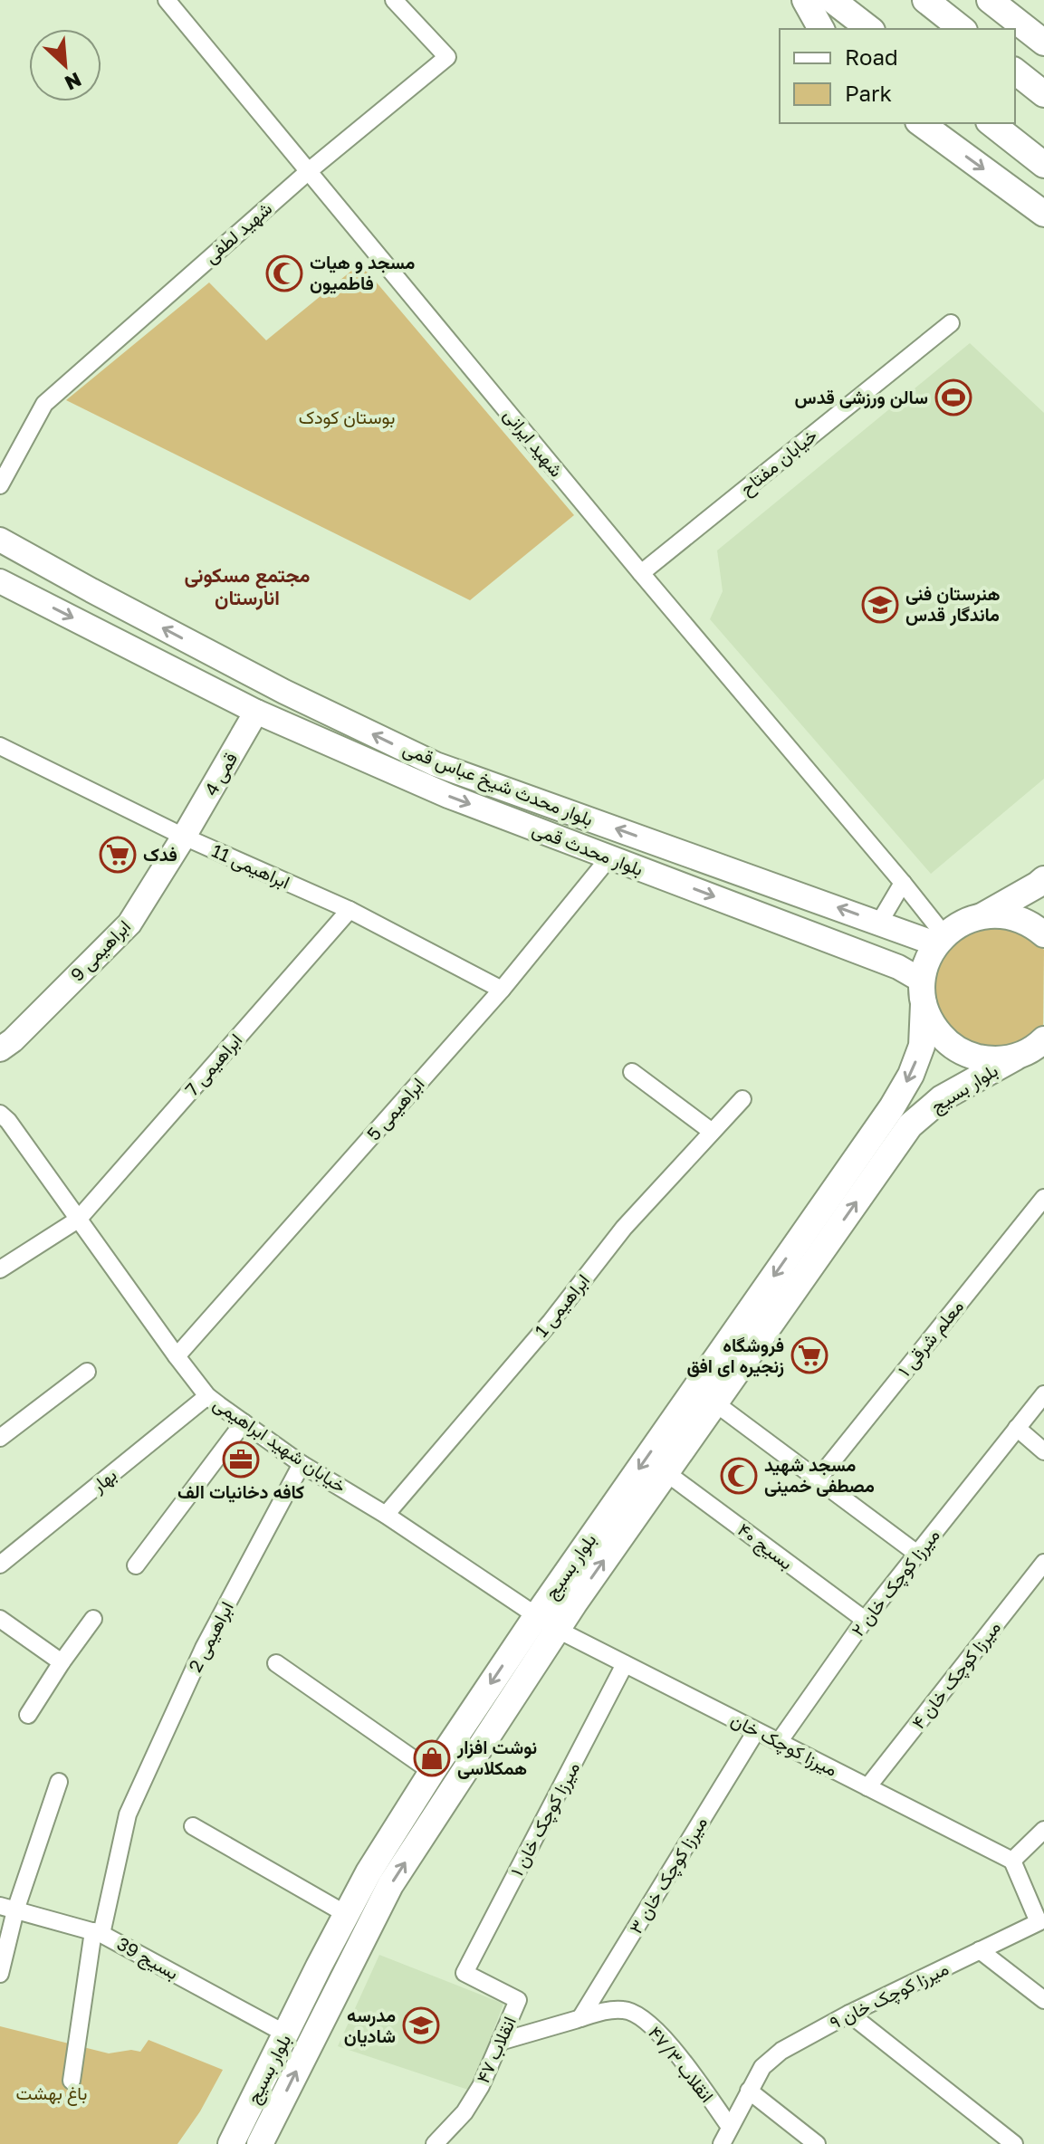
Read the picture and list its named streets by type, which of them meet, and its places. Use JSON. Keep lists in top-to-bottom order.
{
  "streets": {
    "main road": [
      "قمی 4",
      "بلوار محدث شیخ عباس قمی",
      "بلوار محدث قمی",
      "ابراهیمی 9",
      "بلوار بسیج"
    ],
    "street": [
      "شهید لطفی",
      "شهید ایرانی",
      "خیابان مفتاح",
      "ابراهیمی 11",
      "ابراهیمی 7",
      "ابراهیمی 5",
      "ابراهیمی 1",
      "معلم شرقی ۱",
      "خیابان شهید ابراهیمی",
      "بهار",
      "بسیج ۴۰",
      "میرزا کوچک خان ۲",
      "ابراهیمی 2",
      "میرزا کوچک خان ۴",
      "میرزا کوچک خان",
      "میرزا کوچک خان ۱",
      "میرزا کوچک خان ۳",
      "بسیج 39",
      "میرزا کوچک خان ۹",
      "انقلاب ۴۷",
      "انقلاب ۴۷/۳"
    ]
  },
  "crossings": [
    ["شهید لطفی", "شهید ایرانی"],
    ["شهید ایرانی", "خیابان مفتاح"],
    ["شهید ایرانی", "بلوار محدث شیخ عباس قمی"],
    ["شهید ایرانی", "بلوار بسیج"],
    ["قمی 4", "بلوار محدث قمی"],
    ["قمی 4", "ابراهیمی 11"],
    ["قمی 4", "ابراهیمی 9"],
    ["بلوار محدث شیخ عباس قمی", "بلوار بسیج"],
    ["بلوار محدث قمی", "بلوار بسیج"],
    ["بلوار محدث قمی", "ابراهیمی 5"],
    ["ابراهیمی 11", "ابراهیمی 9"],
    ["ابراهیمی 11", "ابراهیمی 7"],
    ["ابراهیمی 11", "ابراهیمی 5"],
    ["ابراهیمی 7", "خیابان شهید ابراهیمی"],
    ["بلوار بسیج", "خیابان شهید ابراهیمی"],
    ["بلوار بسیج", "بسیج ۴۰"],
    ["بلوار بسیج", "میرزا کوچک خان"],
    ["بلوار بسیج", "بسیج 39"],
    ["ابراهیمی 5", "خیابان شهید ابراهیمی"],
    ["ابراهیمی 1", "خیابان شهید ابراهیمی"],
    ["خیابان شهید ابراهیمی", "بهار"],
    ["خیابان شهید ابراهیمی", "ابراهیمی 2"],
    ["خیابان شهید ابراهیمی", "میرزا کوچک خان"],
    ["بسیج ۴۰", "میرزا کوچک خان ۲"],
    ["میرزا کوچک خان ۲", "میرزا کوچک خان"],
    ["ابراهیمی 2", "بسیج 39"],
    ["میرزا کوچک خان ۴", "میرزا کوچک خان"],
    ["میرزا کوچک خان", "میرزا کوچک خان ۱"],
    ["میرزا کوچک خان", "میرزا کوچک خان ۳"],
    ["میرزا کوچک خان", "میرزا کوچک خان ۹"],
    ["میرزا کوچک خان ۱", "انقلاب ۴۷"],
    ["میرزا کوچک خان ۳", "انقلاب ۴۷/۳"],
    ["میرزا کوچک خان ۹", "انقلاب ۴۷/۳"],
    ["انقلاب ۴۷", "انقلاب ۴۷/۳"]
  ],
  "one_way": ["بلوار محدث شیخ عباس قمی", "بلوار محدث قمی"],
  "districts": ["مجتمع مسکونی انارستان"],
  "parks": ["بوستان کودک", "باغ بهشت"],
  "places": {
    "mosque": ["مسجد و هیات فاطمیون", "مسجد شهید مصطفی خمینی"],
    "sports": ["سالن ورزشی قدس"],
    "school or university": ["هنرستان فنی ماندگار قدس", "مدرسه شادیان"],
    "supermarket": ["فدک", "فروشگاه زنجیره ای افق"],
    "office": ["کافه دخانیات الف"],
    "shop": ["نوشت افزار همکلاسی"]
  },
  "legend": ["Road", "Park"],
  "north": "bottom right"
}
